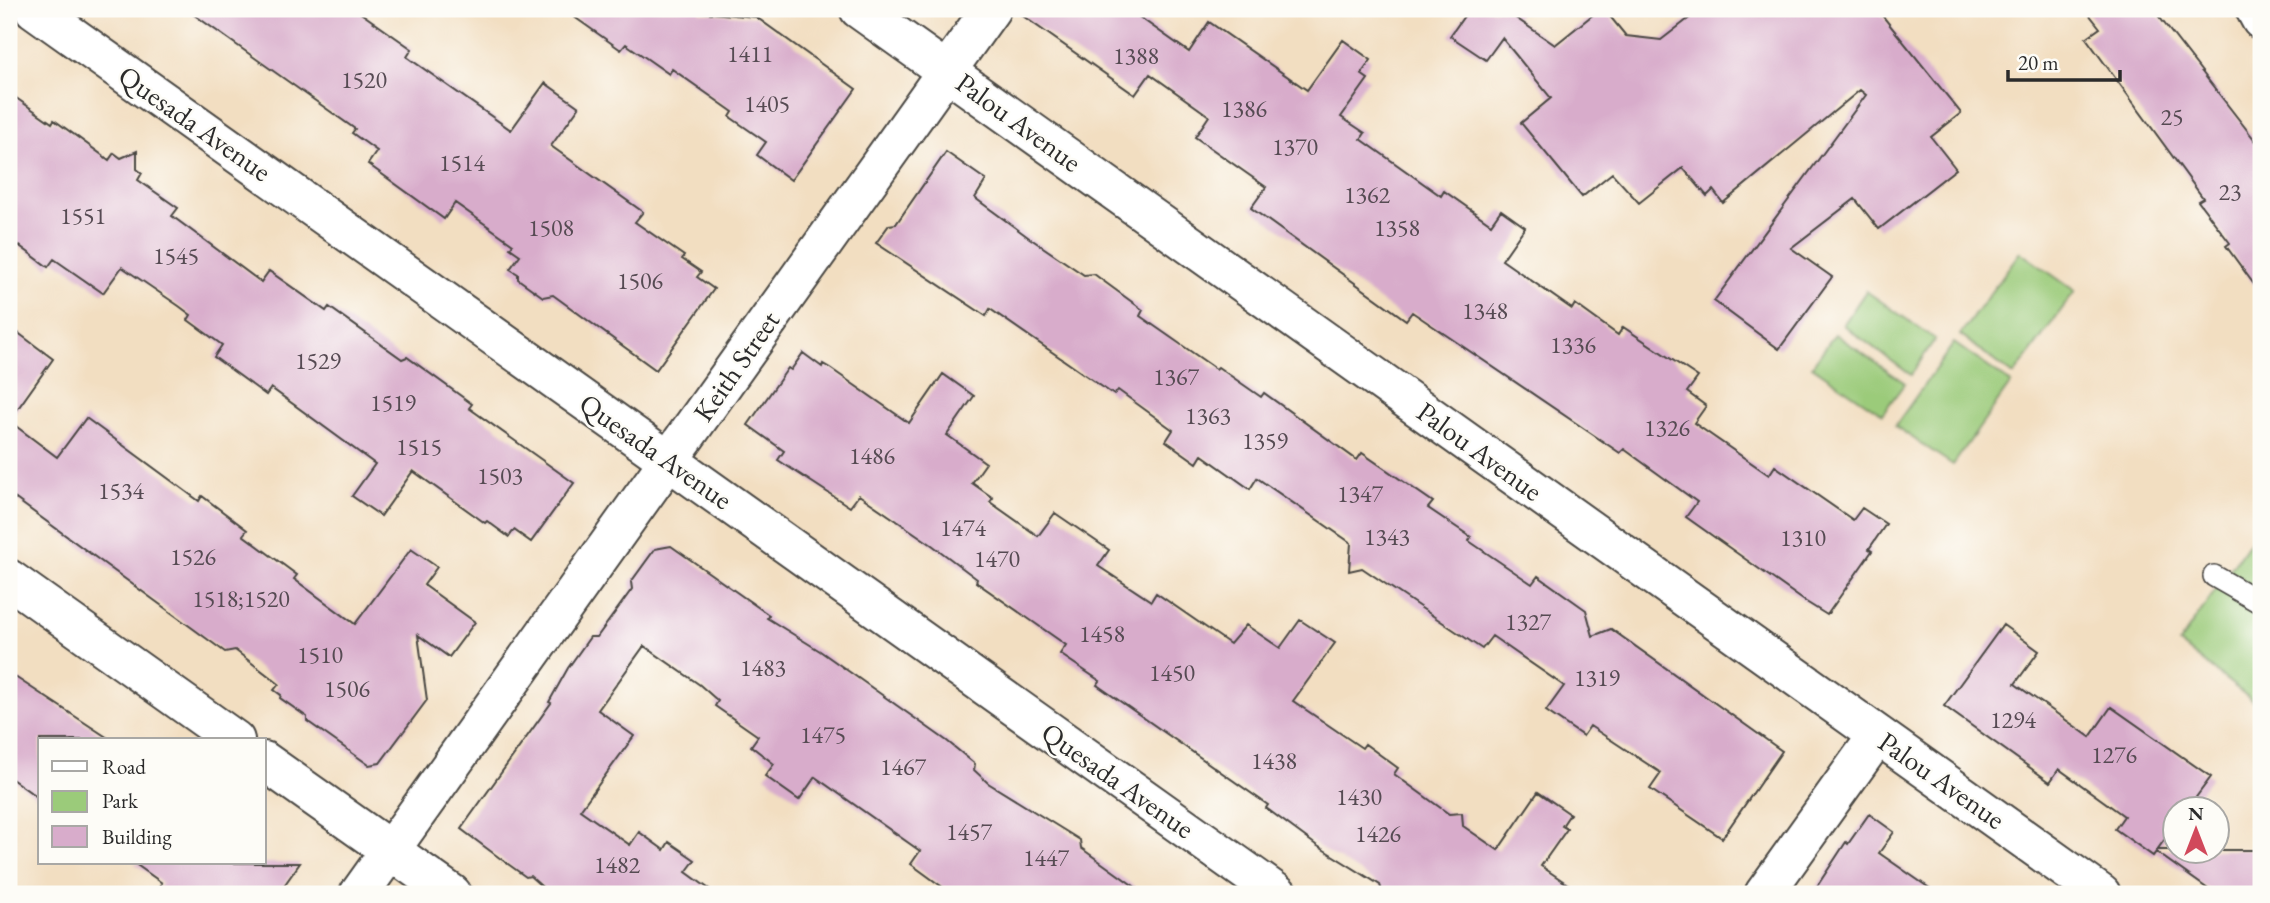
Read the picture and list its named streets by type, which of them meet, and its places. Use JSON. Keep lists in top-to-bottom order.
{
  "streets": {
    "street": ["Palou Avenue", "Quesada Avenue", "Keith Street"]
  },
  "crossings": [
    ["Palou Avenue", "Keith Street"],
    ["Quesada Avenue", "Keith Street"]
  ],
  "house_numbers": [
    "1411",
    "1388",
    "1520",
    "1405",
    "1386",
    "25",
    "1370",
    "1514",
    "23",
    "1362",
    "1551",
    "1508",
    "1358",
    "1545",
    "1506",
    "1348",
    "1336",
    "1529",
    "1367",
    "1519",
    "1363",
    "1326",
    "1359",
    "1515",
    "1486",
    "1503",
    "1534",
    "1347",
    "1474",
    "1343",
    "1310",
    "1526",
    "1470",
    "1518;1520",
    "1327",
    "1458",
    "1510",
    "1483",
    "1450",
    "1319",
    "1506",
    "1294",
    "1475",
    "1276",
    "1438",
    "1467",
    "1430",
    "1457",
    "1426",
    "1447",
    "1482"
  ],
  "legend": ["Road", "Park", "Building"],
  "scale_bar": "20 m",
  "north": "top"
}
